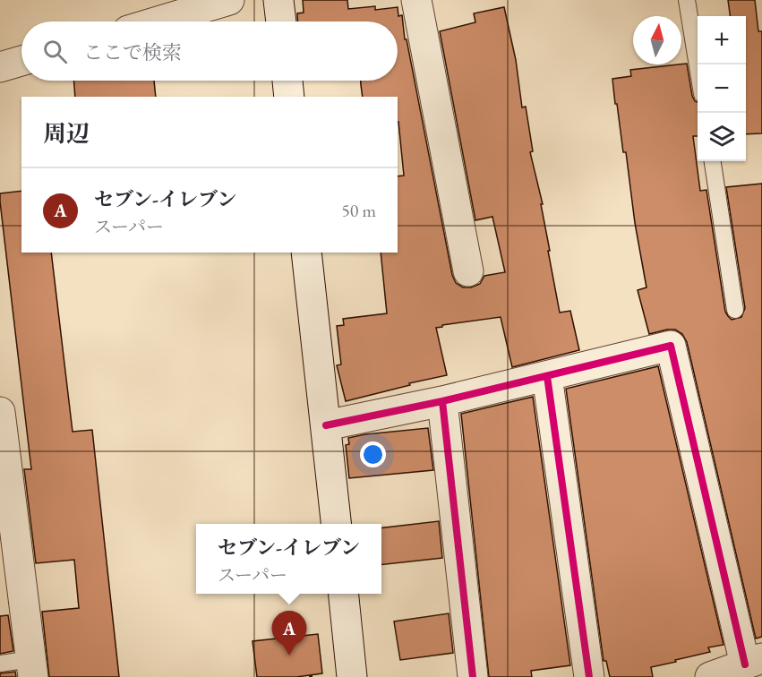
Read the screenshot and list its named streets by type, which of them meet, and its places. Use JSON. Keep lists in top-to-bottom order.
{
  "north": "top",
  "page": {
    "map_buttons": ["+", "−"],
    "search": "ここで検索",
    "heading": "周辺",
    "list": [
      {
        "mark": "A",
        "name": "セブン-イレブン",
        "note": "スーパー",
        "value": "50 m"
      }
    ],
    "popup": ["セブン-イレブン", "スーパー"],
    "pins": "A"
  }
}
